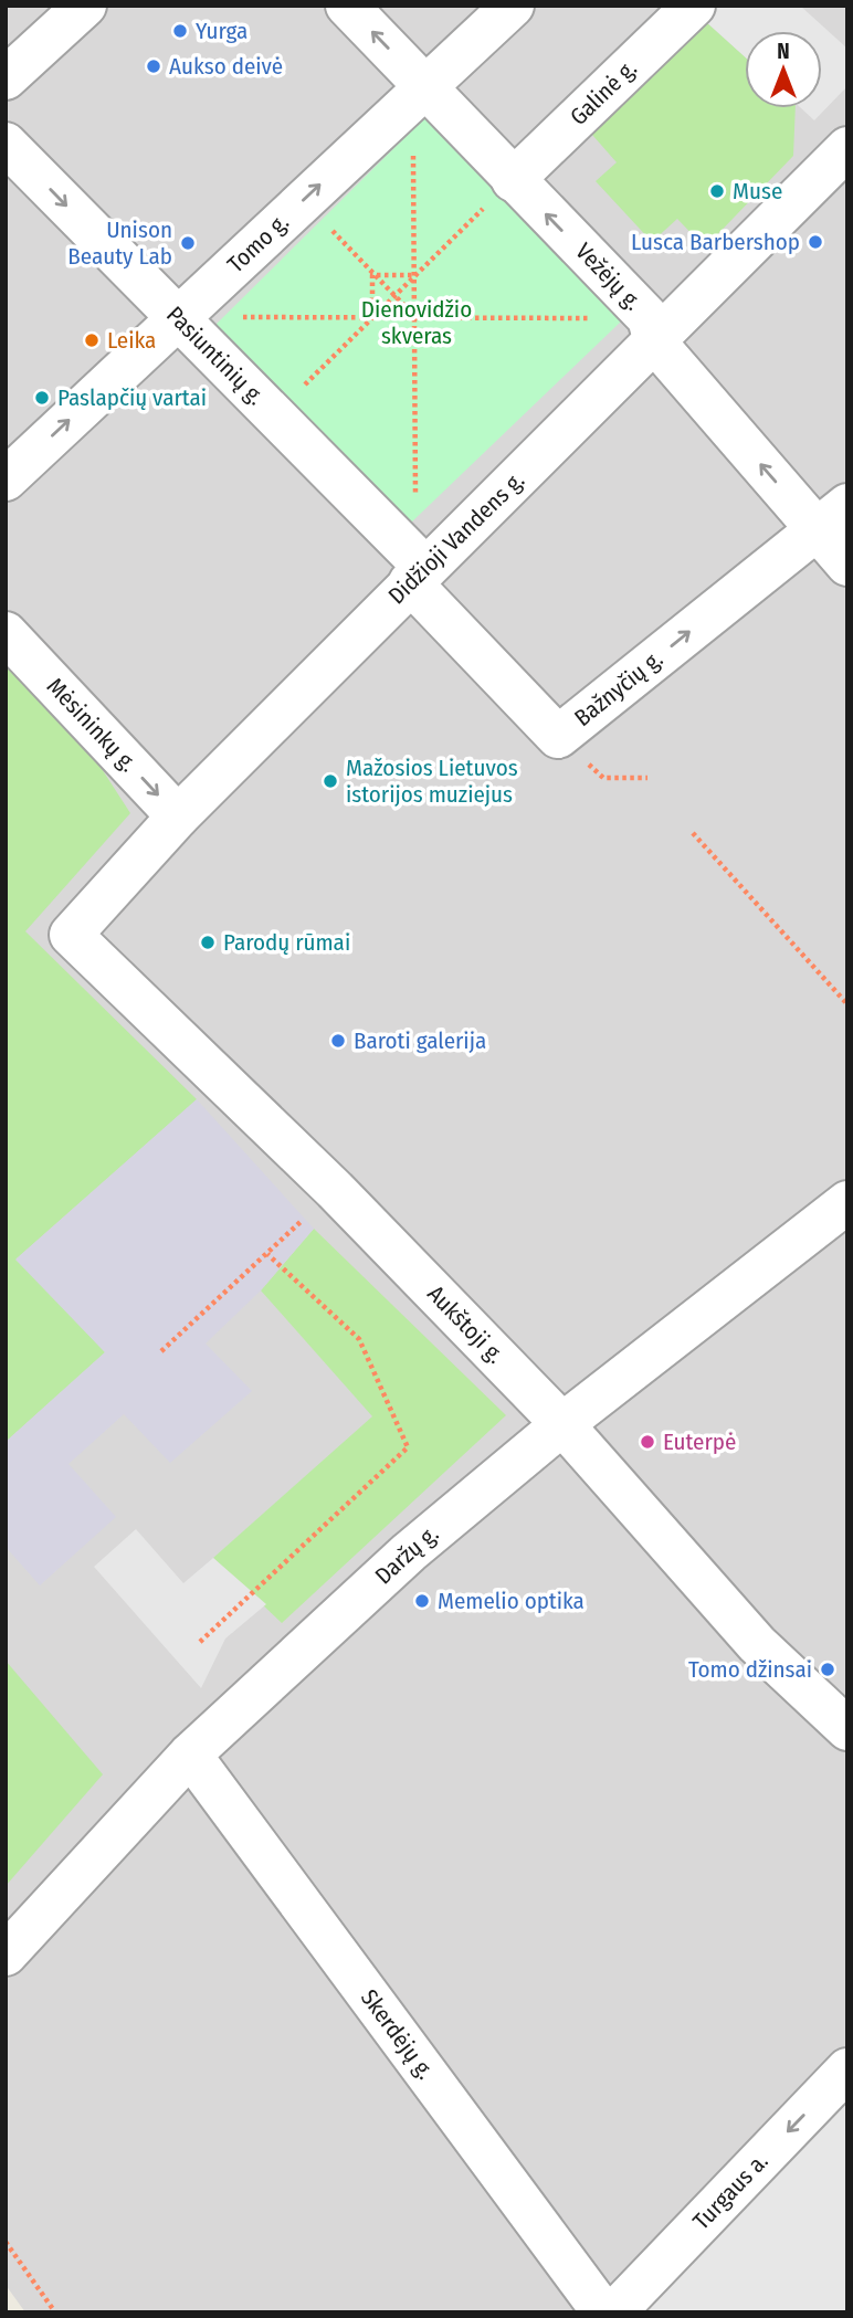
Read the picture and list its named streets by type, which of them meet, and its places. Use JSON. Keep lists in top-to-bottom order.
{
  "streets": {
    "street": [
      "Galinė g.",
      "Tomo g.",
      "Vežėjų g.",
      "Pasiuntinių g.",
      "Didžioji Vandens g.",
      "Bažnyčių g.",
      "Mėsininkų g.",
      "Aukštoji g.",
      "Daržų g.",
      "Skerdėjų g.",
      "Turgaus a."
    ]
  },
  "crossings": [
    ["Galinė g.", "Vežėjų g."],
    ["Tomo g.", "Vežėjų g."],
    ["Tomo g.", "Pasiuntinių g."],
    ["Vežėjų g.", "Didžioji Vandens g."],
    ["Vežėjų g.", "Bažnyčių g."],
    ["Pasiuntinių g.", "Didžioji Vandens g."],
    ["Pasiuntinių g.", "Bažnyčių g."],
    ["Didžioji Vandens g.", "Bažnyčių g."],
    ["Didžioji Vandens g.", "Mėsininkų g."],
    ["Didžioji Vandens g.", "Aukštoji g."],
    ["Aukštoji g.", "Daržų g."],
    ["Daržų g.", "Skerdėjų g."]
  ],
  "one_way": [
    "Tomo g.",
    "Vežėjų g.",
    "Pasiuntinių g.",
    "Bažnyčių g.",
    "Mėsininkų g.",
    "Turgaus a."
  ],
  "parks": ["Dienovidžio skveras"],
  "places": [
    "Yurga",
    "Aukso deivė",
    "Muse",
    "Lusca Barbershop",
    "Unison Beauty Lab",
    "Leika",
    "Paslapčių vartai",
    "Mažosios Lietuvos istorijos muziejus",
    "Parodų rūmai",
    "Baroti galerija",
    "Euterpė",
    "Memelio optika",
    "Tomo džinsai"
  ],
  "north": "top"
}
